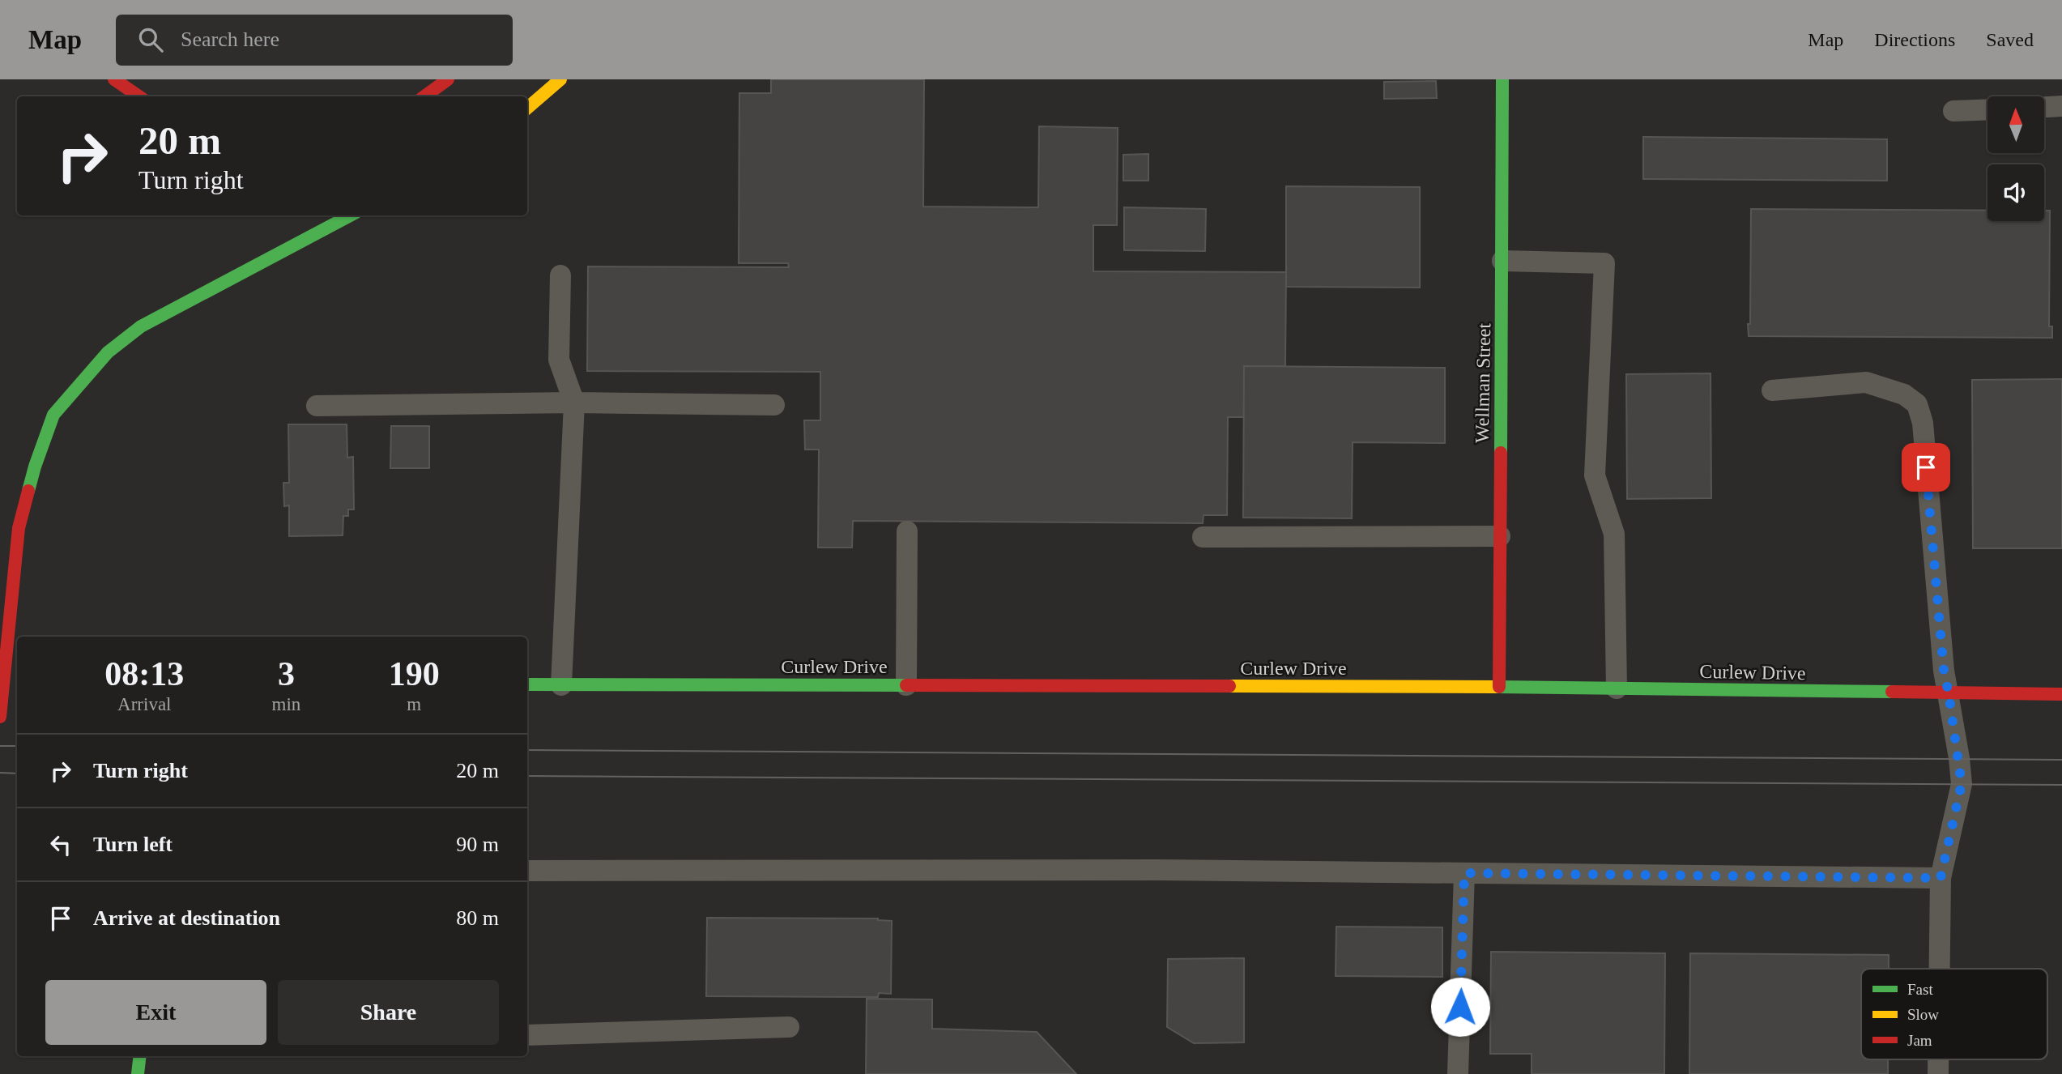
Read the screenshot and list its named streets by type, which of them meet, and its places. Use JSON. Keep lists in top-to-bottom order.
{
  "streets": {
    "main road": ["Wellman Street", "Curlew Drive"]
  },
  "crossings": [
    ["Wellman Street", "Curlew Drive"]
  ],
  "legend": ["Fast", "Slow", "Jam"],
  "north": "top",
  "page": {
    "header": "Map",
    "search": "Search here",
    "nav": ["Map", "Directions", "Saved"],
    "turn": ["20 m", "Turn right"],
    "eta": [
      "08:13",
      "Arrival",
      "3",
      "min",
      "190",
      "m"
    ],
    "list": [
      {
        "name": "Turn right",
        "value": "20 m"
      },
      {
        "name": "Turn left",
        "value": "90 m"
      },
      {
        "name": "Arrive at destination",
        "value": "80 m"
      }
    ],
    "buttons": ["Exit", "Share"]
  }
}
